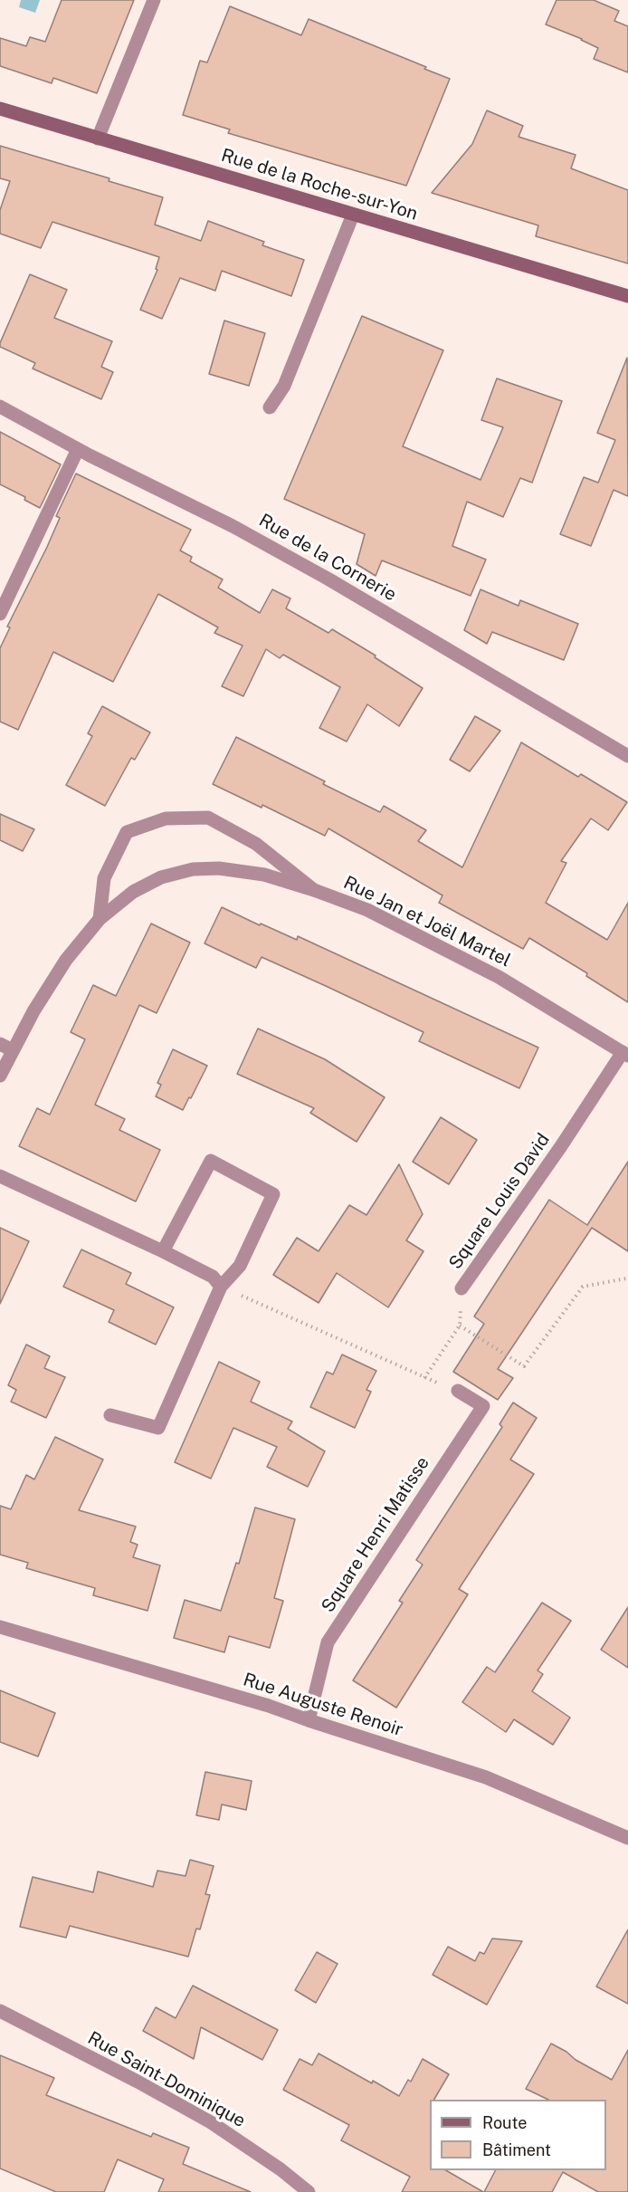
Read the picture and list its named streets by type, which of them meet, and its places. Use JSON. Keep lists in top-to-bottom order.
{
  "streets": {
    "main road": ["Rue de la Roche-sur-Yon"],
    "street": [
      "Rue de la Cornerie",
      "Rue Jan et Joël Martel",
      "Square Louis David",
      "Square Henri Matisse",
      "Rue Auguste Renoir",
      "Rue Saint-Dominique"
    ]
  },
  "crossings": [
    ["Rue Jan et Joël Martel", "Square Louis David"],
    ["Square Henri Matisse", "Rue Auguste Renoir"]
  ],
  "legend": ["Route", "Bâtiment"]
}
